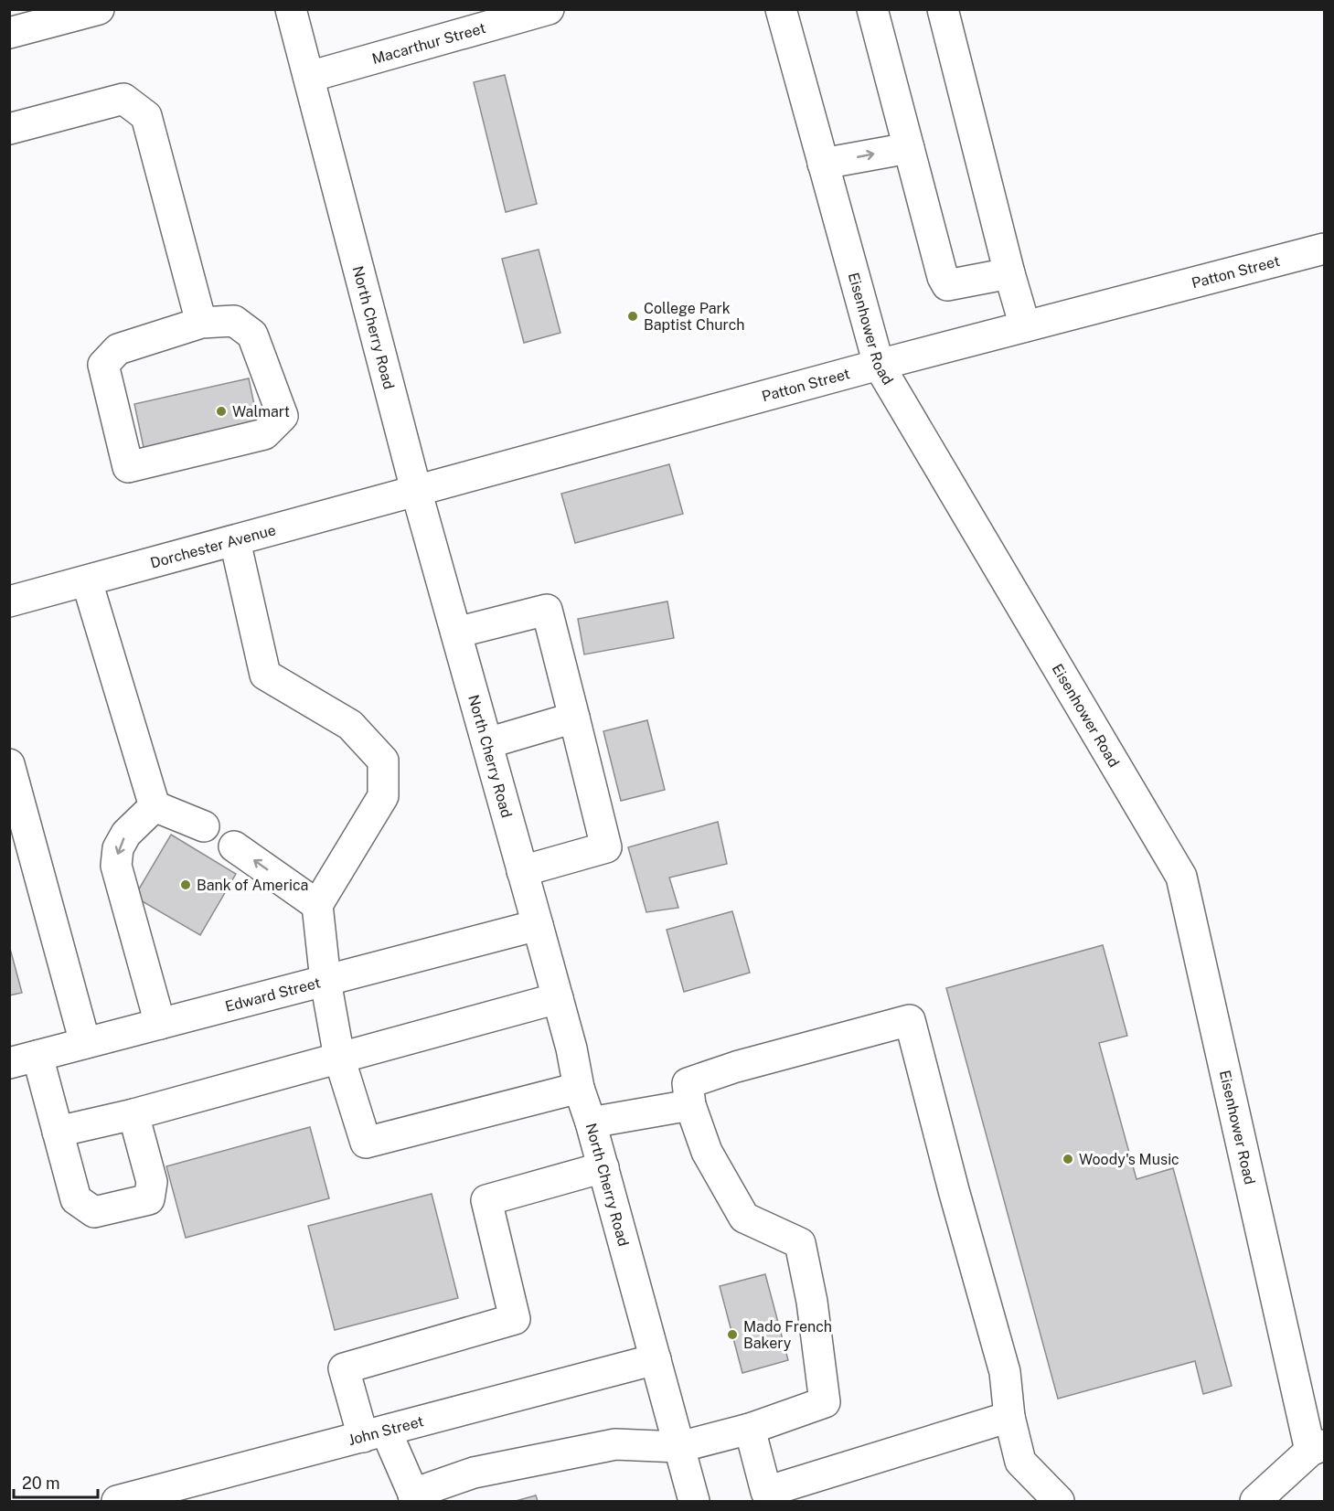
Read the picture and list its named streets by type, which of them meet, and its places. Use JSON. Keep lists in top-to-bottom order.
{
  "streets": {
    "street": [
      "Macarthur Street",
      "Patton Street",
      "North Cherry Road",
      "Eisenhower Road",
      "Dorchester Avenue",
      "Edward Street",
      "John Street"
    ]
  },
  "crossings": [
    ["Macarthur Street", "North Cherry Road"],
    ["Patton Street", "North Cherry Road"],
    ["Patton Street", "Eisenhower Road"],
    ["Patton Street", "Dorchester Avenue"],
    ["North Cherry Road", "Dorchester Avenue"],
    ["North Cherry Road", "Edward Street"],
    ["North Cherry Road", "John Street"]
  ],
  "places": [
    "College Park Baptist Church",
    "Walmart",
    "Bank of America",
    "Woody's Music",
    "Mado French Bakery"
  ],
  "scale_bar": "20 m"
}
